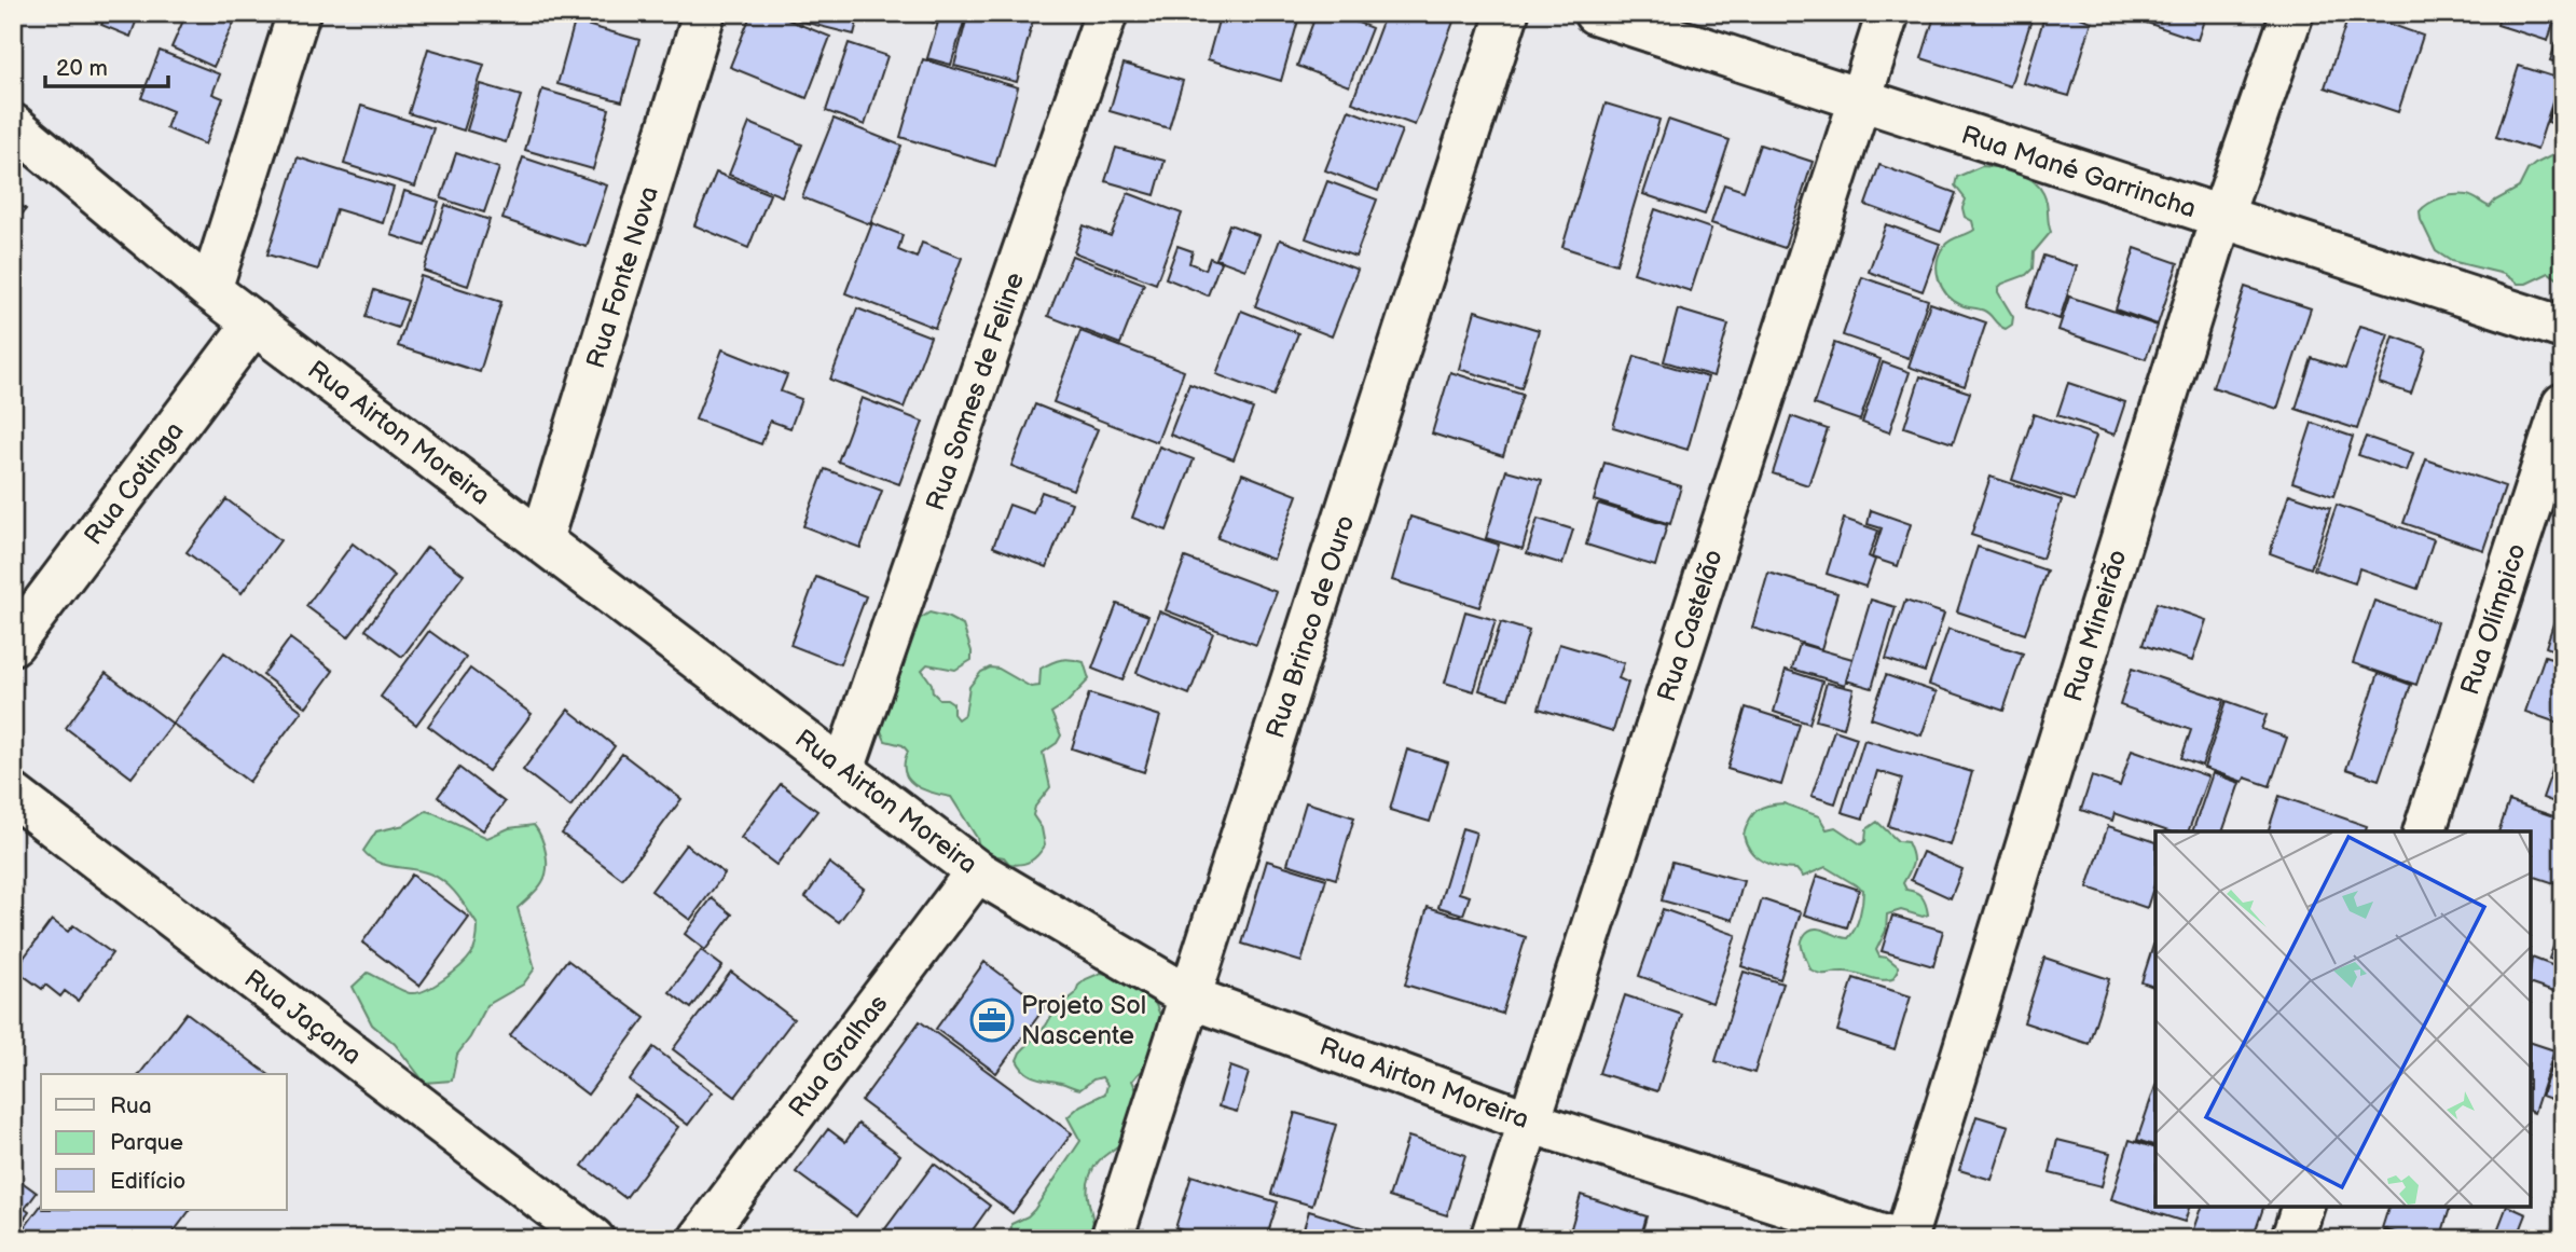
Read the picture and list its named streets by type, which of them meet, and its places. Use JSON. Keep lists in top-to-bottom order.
{
  "streets": {
    "street": [
      "Rua Mané Garrincha",
      "Rua Fonte Nova",
      "Rua Somes de Feline",
      "Rua Airton Moreira",
      "Rua Cotinga",
      "Rua Olímpico",
      "Rua Castelão",
      "Rua Mineirão",
      "Rua Brinco de Ouro",
      "Rua Jaçana",
      "Rua Gralhas"
    ]
  },
  "crossings": [
    ["Rua Mané Garrincha", "Rua Castelão"],
    ["Rua Mané Garrincha", "Rua Mineirão"],
    ["Rua Fonte Nova", "Rua Airton Moreira"],
    ["Rua Somes de Feline", "Rua Airton Moreira"],
    ["Rua Airton Moreira", "Rua Cotinga"],
    ["Rua Airton Moreira", "Rua Castelão"],
    ["Rua Airton Moreira", "Rua Brinco de Ouro"],
    ["Rua Airton Moreira", "Rua Gralhas"]
  ],
  "places": {
    "office": ["Projeto Sol Nascente"]
  },
  "legend": ["Rua", "Parque", "Edifício"],
  "scale_bar": "20 m"
}
